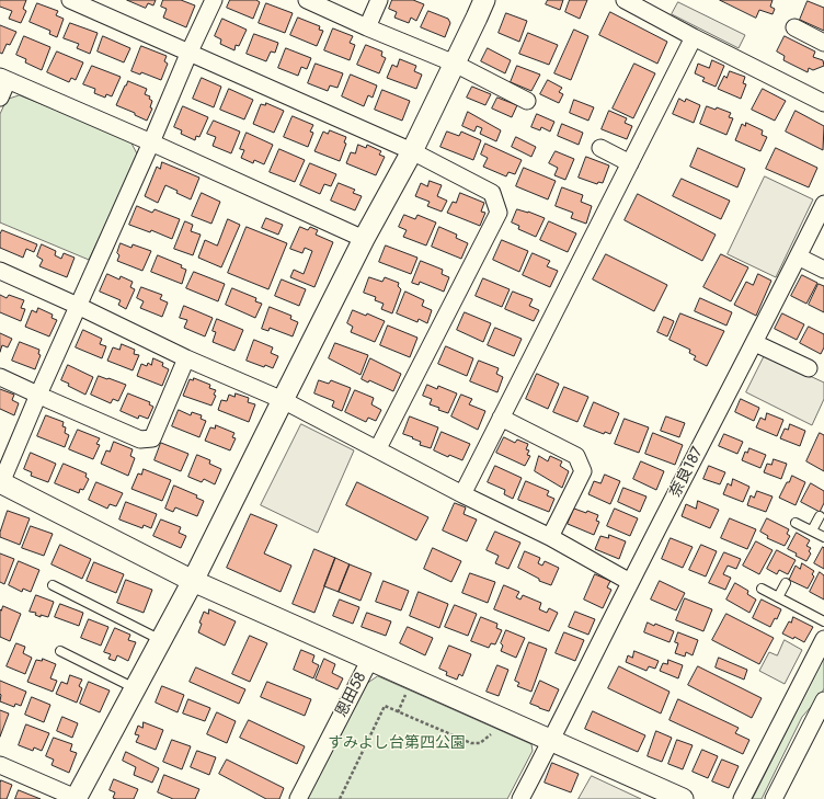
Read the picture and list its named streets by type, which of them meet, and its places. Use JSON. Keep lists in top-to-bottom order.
{
  "streets": {
    "street": ["奈良187", "恩田58"]
  },
  "parks": ["すみよし台第四公園"]
}
